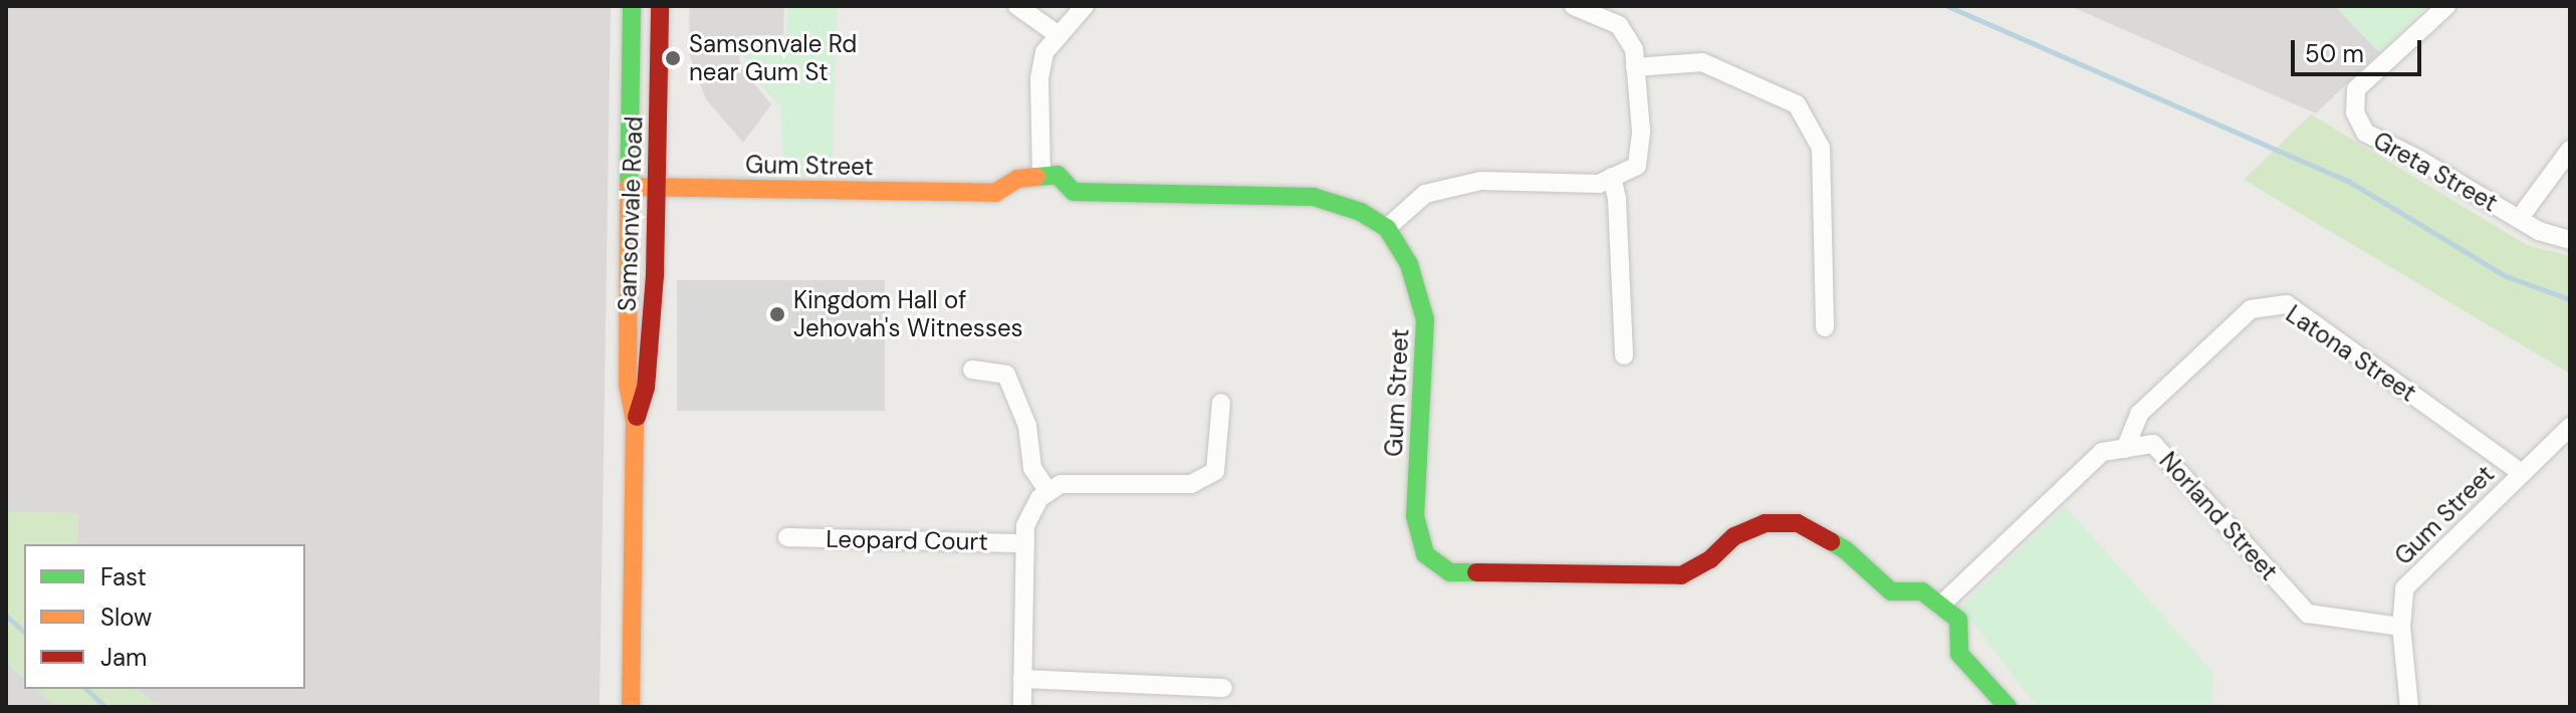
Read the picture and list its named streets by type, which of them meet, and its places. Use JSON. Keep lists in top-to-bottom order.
{
  "streets": {
    "street": [
      "Gum Street",
      "Greta Street",
      "Samsonvale Road",
      "Latona Street",
      "Norland Street",
      "Leopard Court"
    ]
  },
  "crossings": [
    ["Gum Street", "Samsonvale Road"],
    ["Gum Street", "Latona Street"],
    ["Gum Street", "Norland Street"],
    ["Latona Street", "Norland Street"]
  ],
  "places": ["Samsonvale Rd near Gum St", "Kingdom Hall of Jehovah's Witnesses"],
  "legend": ["Fast", "Slow", "Jam"],
  "scale_bar": "50 m"
}
